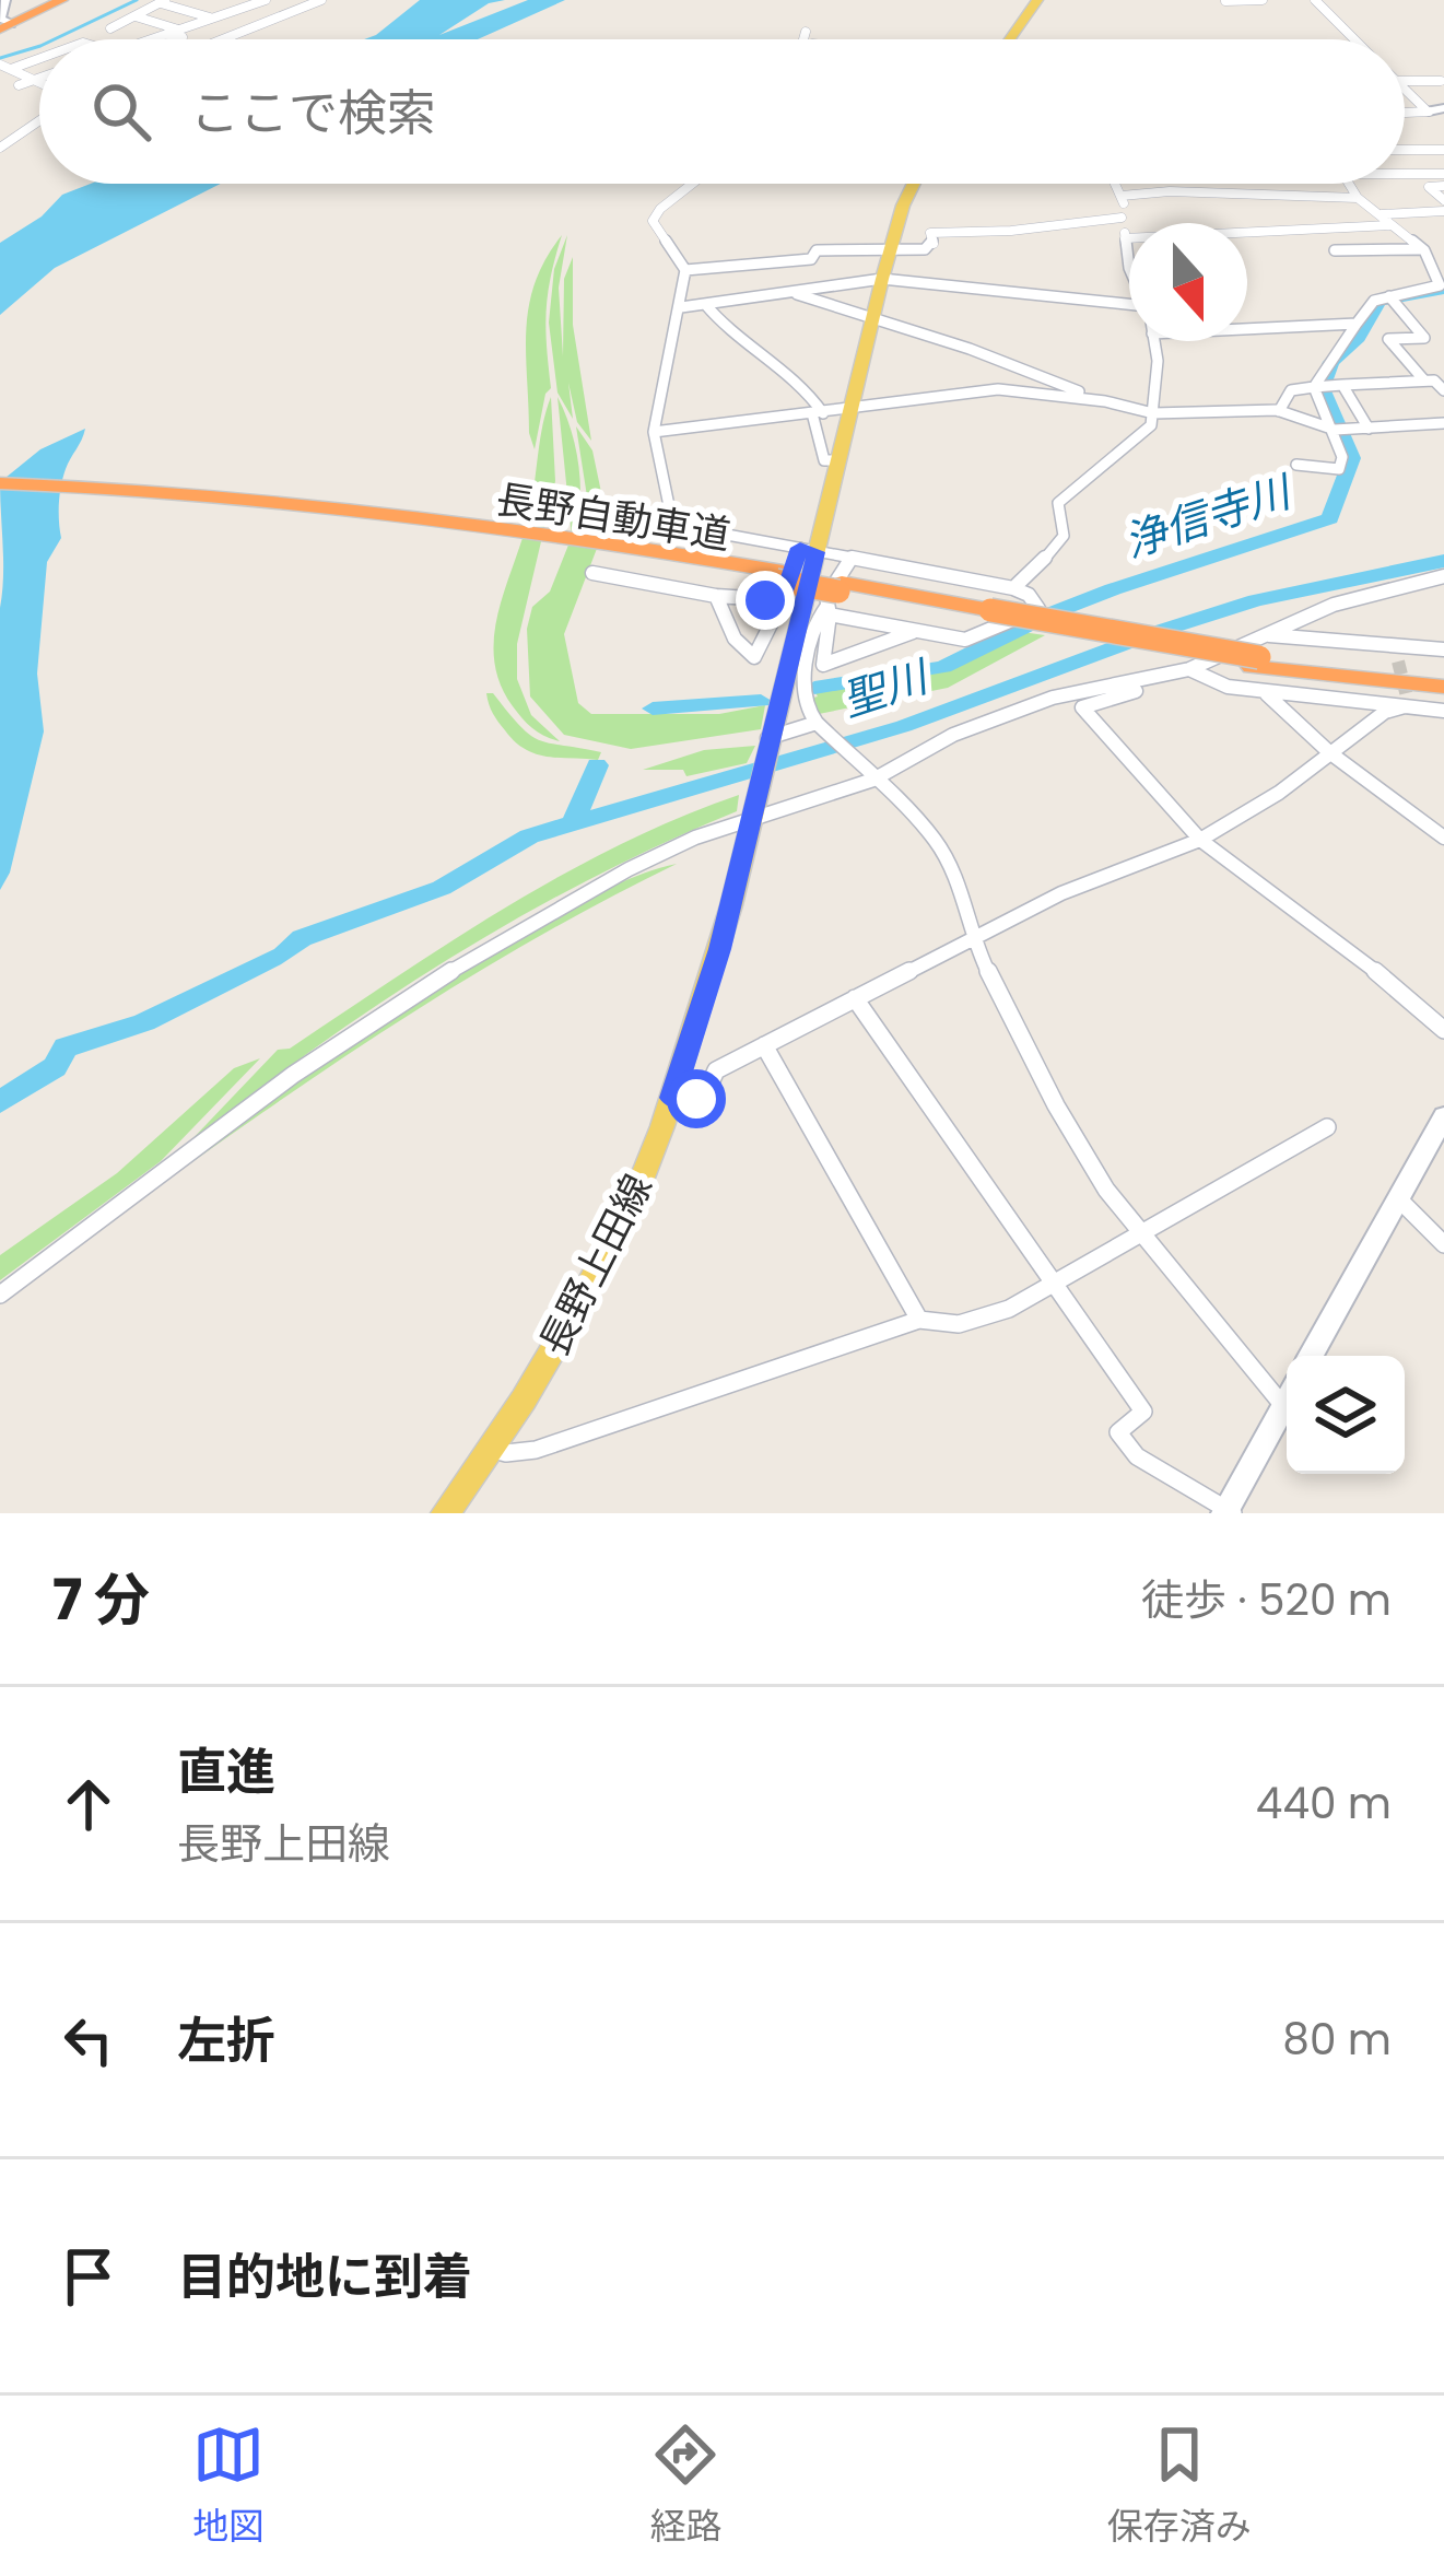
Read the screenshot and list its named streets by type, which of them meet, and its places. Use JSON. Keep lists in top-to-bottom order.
{
  "streets": {
    "highway": ["長野自動車道"],
    "main road": ["長野上田線"]
  },
  "water": ["浄信寺川", "聖川"],
  "north": "bottom",
  "page": {
    "search": "ここで検索",
    "heading": ["7 分", "徒歩 · 520 m"],
    "list": [
      ["直進", "長野上田線", "440 m"],
      ["左折", "80 m"],
      "目的地に到着"
    ],
    "nav": ["地図", "経路", "保存済み"]
  }
}
